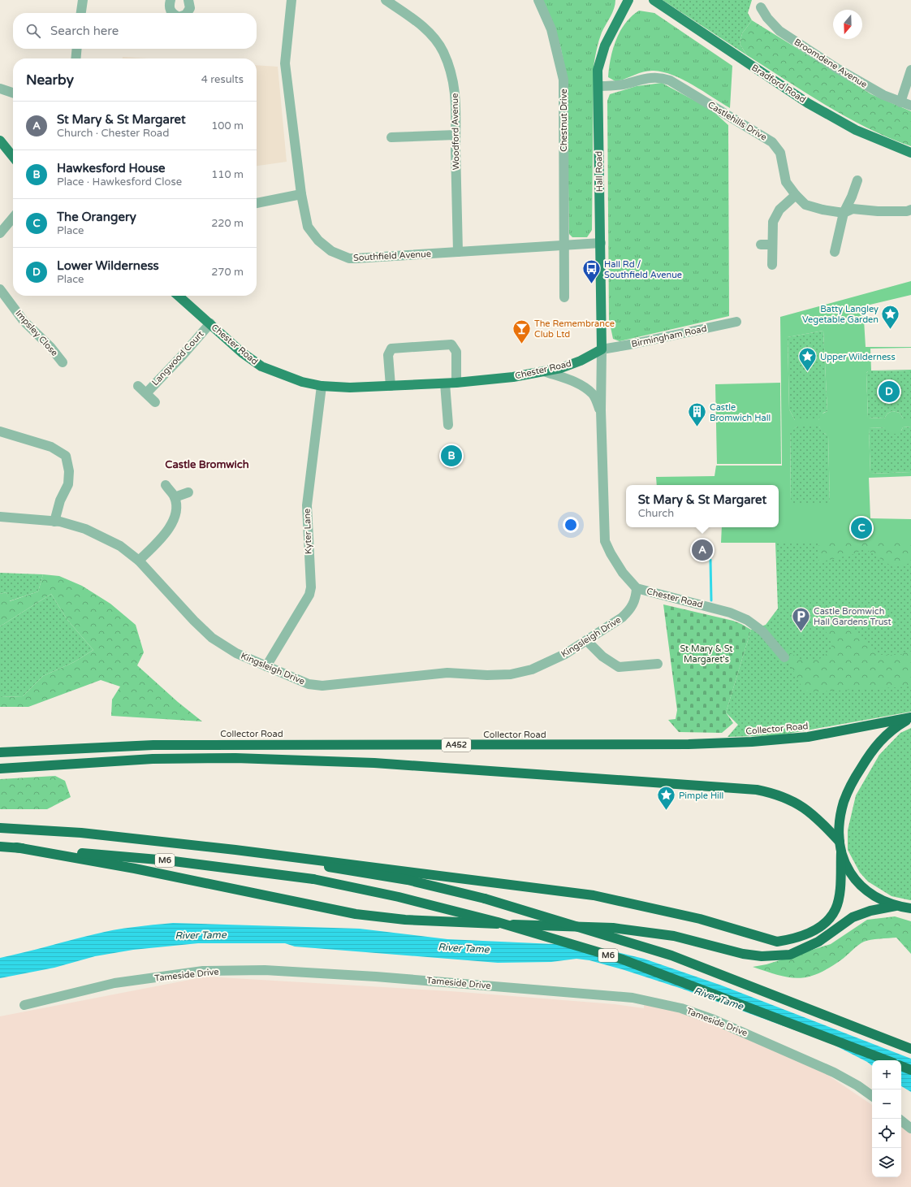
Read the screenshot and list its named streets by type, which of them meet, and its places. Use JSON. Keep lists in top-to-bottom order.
{
  "streets": {
    "highway": ["Collector Road", "A452", "M6"],
    "main road": ["Bradford Road", "Hall Road", "Chester Road"],
    "street": [
      "Broomdene Avenue",
      "Chestnut Drive",
      "Castlehills Drive",
      "Woodford Avenue",
      "Southfield Avenue",
      "Impsley Close",
      "Birmingham Road",
      "Langwood Court",
      "Kyter Lane",
      "Kingsleigh Drive",
      "Tameside Drive"
    ]
  },
  "crossings": [
    ["Chestnut Drive", "Southfield Avenue"],
    ["Castlehills Drive", "Hall Road"],
    ["Woodford Avenue", "Southfield Avenue"],
    ["Hall Road", "Southfield Avenue"],
    ["Hall Road", "Birmingham Road"],
    ["Hall Road", "Chester Road"],
    ["Birmingham Road", "Chester Road"],
    ["Chester Road", "Langwood Court"],
    ["Chester Road", "Kyter Lane"],
    ["Chester Road", "Kingsleigh Drive"],
    ["Kyter Lane", "Kingsleigh Drive"]
  ],
  "districts": ["Castle Bromwich"],
  "water": ["River Tame"],
  "parks": ["St Mary & St Margaret's"],
  "places": {
    "bus stop": ["Hall Rd / Southfield Avenue"],
    "place": ["Batty Langley Vegetable Garden", "Upper Wilderness", "Pimple Hill"],
    "bar": ["The Remembrance Club Ltd"],
    "building": ["Castle Bromwich Hall"],
    "parking": ["Castle Bromwich Hall Gardens Trust"]
  },
  "north": "bottom",
  "page": {
    "search": "Search here",
    "heading": ["Nearby", "4 results"],
    "list": [
      {
        "mark": "A",
        "name": "St Mary & St Margaret",
        "note": "Church · Chester Road",
        "value": "100 m"
      },
      {
        "mark": "B",
        "name": "Hawkesford House",
        "note": "Place · Hawkesford Close",
        "value": "110 m"
      },
      {
        "mark": "C",
        "name": "The Orangery",
        "note": "Place",
        "value": "220 m"
      },
      {
        "mark": "D",
        "name": "Lower Wilderness",
        "note": "Place",
        "value": "270 m"
      }
    ],
    "pins": [
      "D",
      "B",
      "C",
      "A"
    ],
    "popup": ["St Mary & St Margaret", "Church"],
    "map_buttons": ["+", "−"]
  }
}
